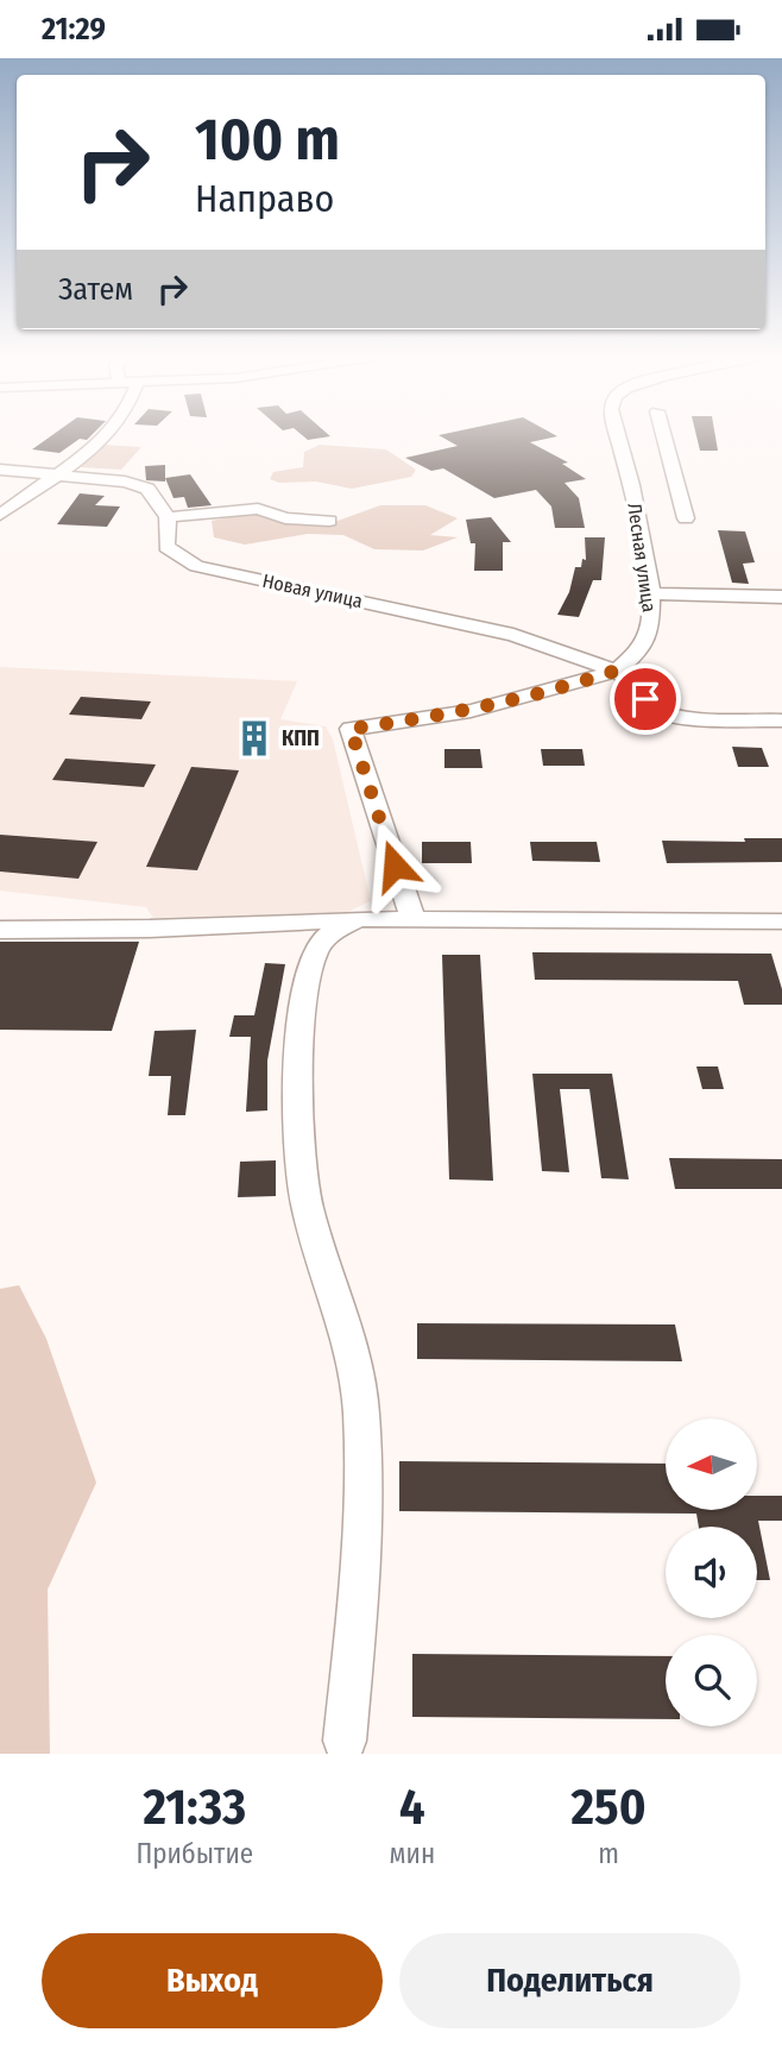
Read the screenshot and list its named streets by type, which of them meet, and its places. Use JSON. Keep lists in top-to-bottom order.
{
  "streets": {
    "street": ["Лесная улица", "Новая улица"]
  },
  "crossings": [
    ["Лесная улица", "Новая улица"]
  ],
  "places": {
    "building": ["КПП"]
  },
  "north": "left",
  "page": {
    "status": "21:29",
    "turn": ["100 m", "Направо"],
    "then": "Затем",
    "eta": [
      "21:33",
      "Прибытие",
      "4",
      "мин",
      "250",
      "m"
    ],
    "buttons": ["Выход", "Поделиться"]
  }
}
